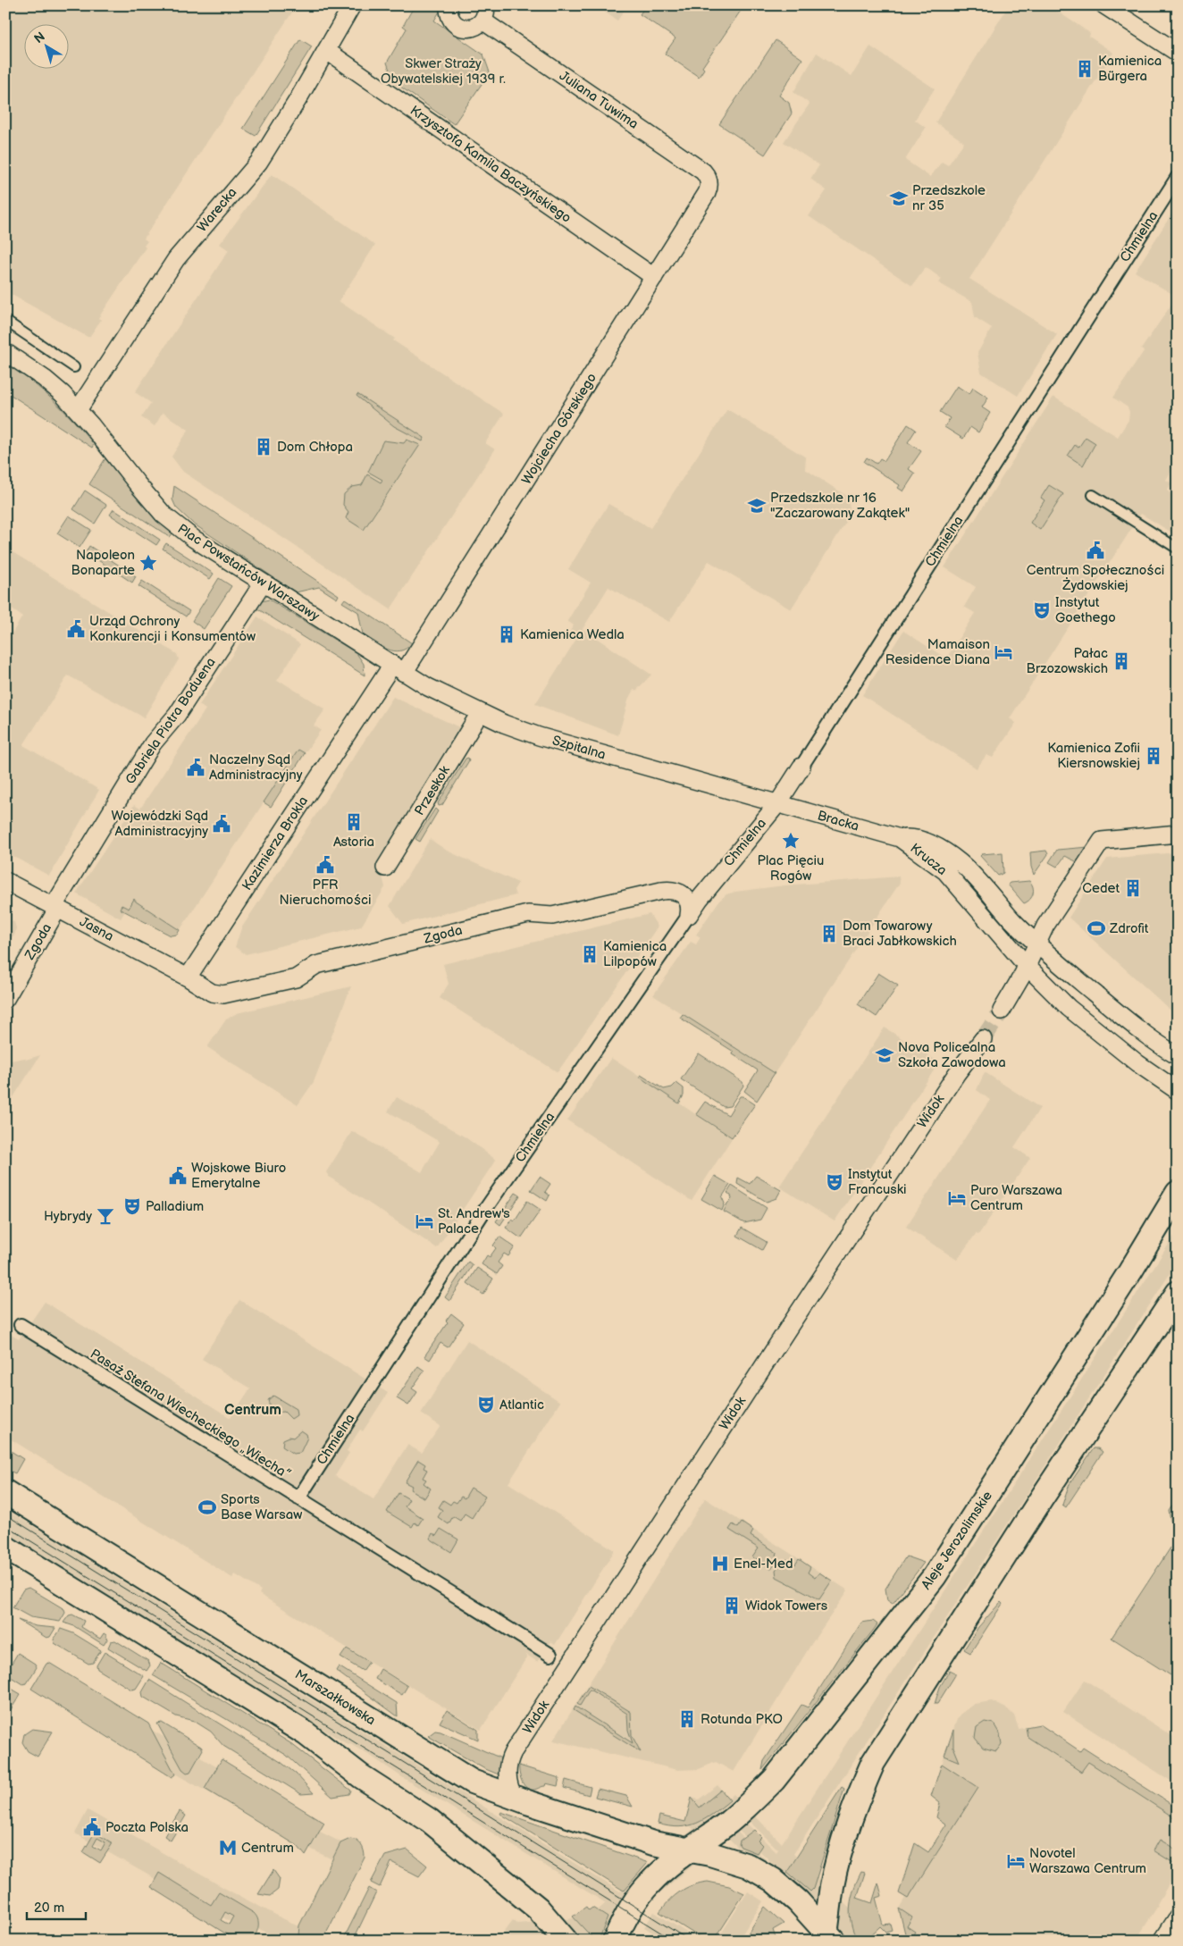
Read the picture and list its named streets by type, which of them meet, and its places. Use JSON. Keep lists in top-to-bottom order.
{
  "streets": {
    "main road": ["Aleje Jerozolimskie", "Marszałkowska"],
    "street": [
      "Juliana Tuwima",
      "Krzysztofa Kamila Baczyńskiego",
      "Warecka",
      "Chmielna",
      "Wojciecha Górskiego",
      "Plac Powstańców Warszawy",
      "Gabriela Piotra Boduena",
      "Szpitalna",
      "Przeskok",
      "Bracka",
      "Kazimierza Brokla",
      "Krucza",
      "Jasna",
      "Zgoda",
      "Widok",
      "Pasaż Stefana Wiecheckiego „Wiecha”"
    ]
  },
  "crossings": [
    ["Juliana Tuwima", "Wojciecha Górskiego"],
    ["Krzysztofa Kamila Baczyńskiego", "Warecka"],
    ["Krzysztofa Kamila Baczyńskiego", "Wojciecha Górskiego"],
    ["Warecka", "Plac Powstańców Warszawy"],
    ["Chmielna", "Szpitalna"],
    ["Chmielna", "Bracka"],
    ["Chmielna", "Zgoda"],
    ["Chmielna", "Pasaż Stefana Wiecheckiego „Wiecha”"],
    ["Wojciecha Górskiego", "Plac Powstańców Warszawy"],
    ["Wojciecha Górskiego", "Szpitalna"],
    ["Wojciecha Górskiego", "Kazimierza Brokla"],
    ["Plac Powstańców Warszawy", "Gabriela Piotra Boduena"],
    ["Plac Powstańców Warszawy", "Szpitalna"],
    ["Plac Powstańców Warszawy", "Kazimierza Brokla"],
    ["Gabriela Piotra Boduena", "Jasna"],
    ["Gabriela Piotra Boduena", "Zgoda"],
    ["Szpitalna", "Przeskok"],
    ["Szpitalna", "Bracka"],
    ["Szpitalna", "Kazimierza Brokla"],
    ["Bracka", "Krucza"],
    ["Kazimierza Brokla", "Jasna"],
    ["Kazimierza Brokla", "Zgoda"],
    ["Jasna", "Zgoda"],
    ["Widok", "Marszałkowska"],
    ["Aleje Jerozolimskie", "Marszałkowska"]
  ],
  "districts": ["Centrum"],
  "parks": ["Skwer Straży Obywatelskiej 1939 r."],
  "places": {
    "building": [
      "Kamienica Bürgera",
      "Dom Chłopa",
      "Kamienica Wedla",
      "Pałac Brzozowskich",
      "Kamienica Zofii Kiersnowskiej",
      "Astoria",
      "Cedet",
      "Dom Towarowy Braci Jabłkowskich",
      "Kamienica Lilpopów",
      "Widok Towers",
      "Rotunda PKO"
    ],
    "school or university": ["Przedszkole nr 35", "Przedszkole nr 16 \"Zaczarowany Zakątek\"", "Nova Policealna Szkoła Zawodowa"],
    "public building": [
      "Centrum Społeczności Żydowskiej",
      "Urząd Ochrony Konkurencji i Konsumentów",
      "Naczelny Sąd Administracyjny",
      "Wojewódzki Sąd Administracyjny",
      "PFR Nieruchomości",
      "Wojskowe Biuro Emerytalne",
      "Poczta Polska"
    ],
    "place": ["Napoleon Bonaparte", "Plac Pięciu Rogów"],
    "theatre": [
      "Instytut Goethego",
      "Instytut Francuski",
      "Palladium",
      "Atlantic"
    ],
    "hotel": [
      "Mamaison Residence Diana",
      "Puro Warszawa Centrum",
      "St. Andrew's Palace",
      "Novotel Warszawa Centrum"
    ],
    "sports": ["Zdrofit", "Sports Base Warsaw"],
    "bar": ["Hybrydy"],
    "hospital": ["Enel-Med"],
    "metro station": ["Centrum"]
  },
  "scale_bar": "20 m",
  "north": "top left"
}
